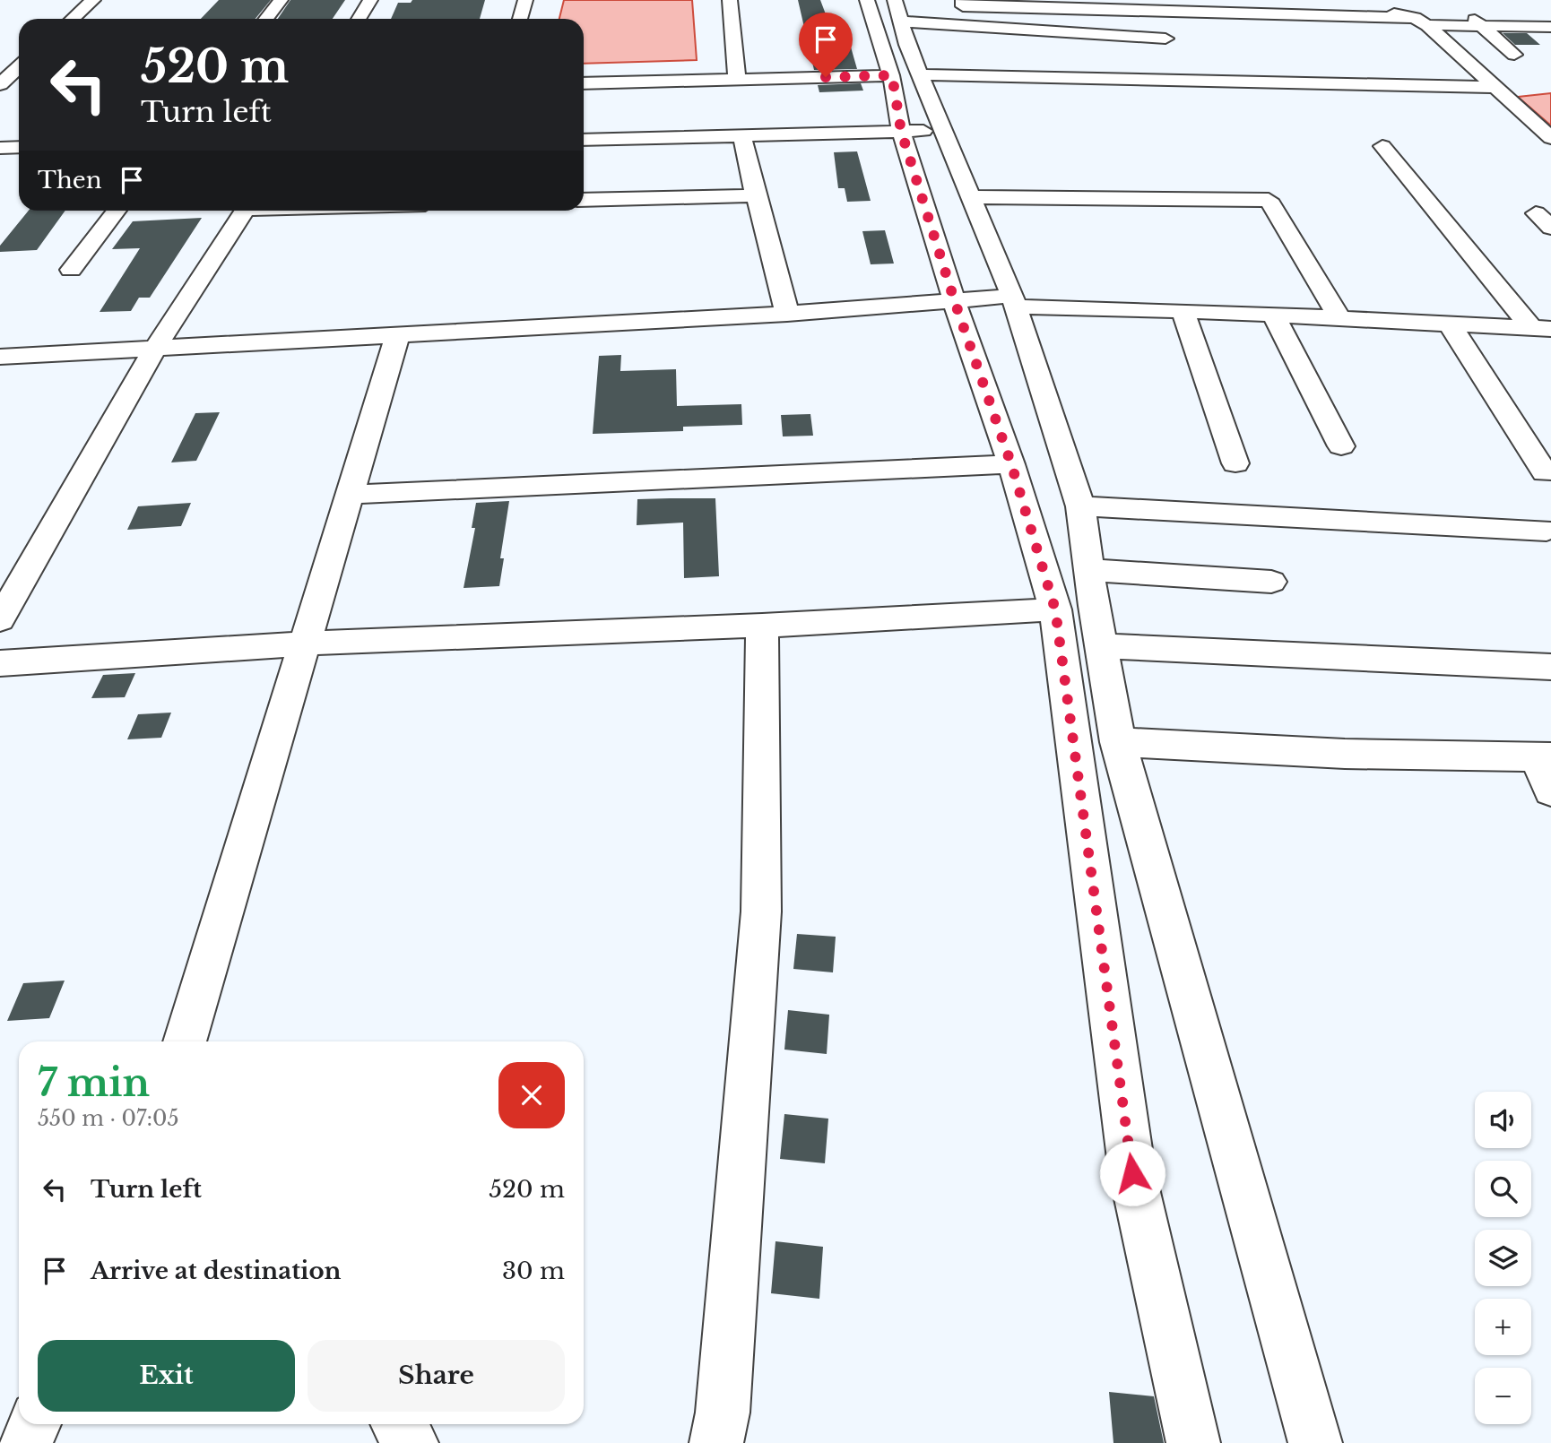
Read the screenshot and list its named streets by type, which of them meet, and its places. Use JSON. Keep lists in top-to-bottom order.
{
  "page": {
    "turn": ["520 m", "Turn left"],
    "then": "Then",
    "heading": ["7 min", "550 m · 07:05"],
    "map_buttons": ["+", "−"],
    "list": [
      {
        "name": "Turn left",
        "value": "520 m"
      },
      {
        "name": "Arrive at destination",
        "value": "30 m"
      }
    ],
    "buttons": ["Exit", "Share"]
  }
}
